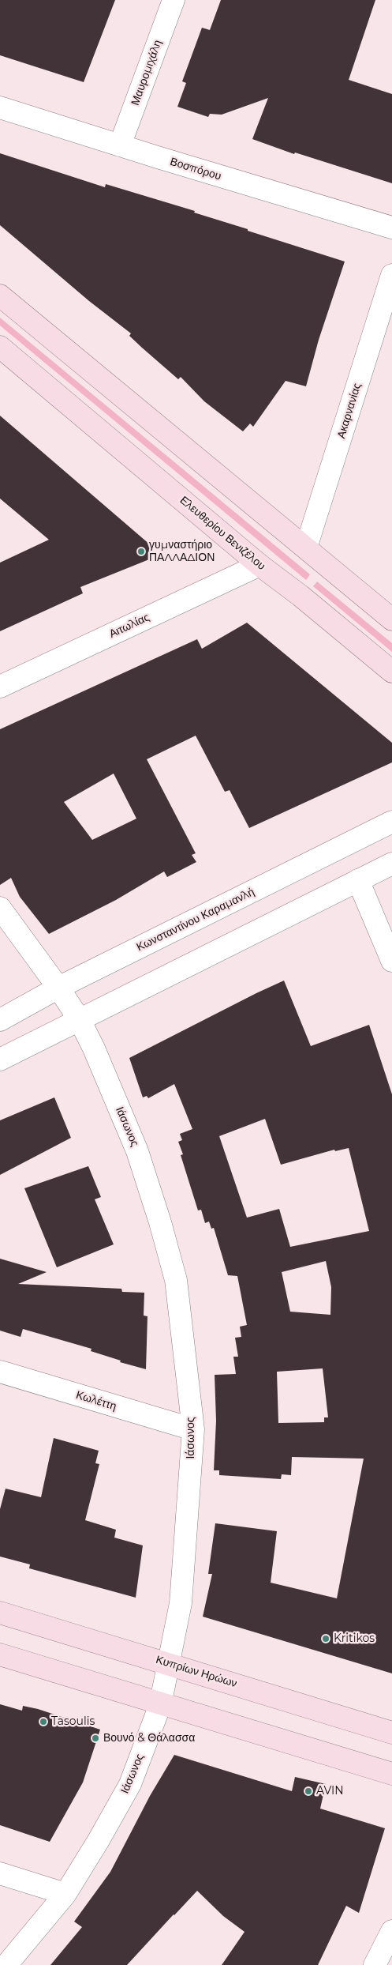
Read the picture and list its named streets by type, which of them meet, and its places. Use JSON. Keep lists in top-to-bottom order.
{
  "streets": {
    "main road": ["Ελευθερίου Βενιζέλου", "Κυπρίων Ηρώων"],
    "street": [
      "Μαυρομιχάλη",
      "Βοσπόρου",
      "Ακαρνανίας",
      "Αιτωλίας",
      "Κωνσταντίνου Καραμανλή",
      "Ιάσωνος",
      "Κωλέττη"
    ]
  },
  "crossings": [
    ["Μαυρομιχάλη", "Βοσπόρου"],
    ["Ελευθερίου Βενιζέλου", "Αιτωλίας"],
    ["Κωνσταντίνου Καραμανλή", "Ιάσωνος"],
    ["Ιάσωνος", "Κωλέττη"],
    ["Ιάσωνος", "Κυπρίων Ηρώων"]
  ],
  "places": [
    "γυμναστήριο ΠΑΛΛΑΔΙΟΝ",
    "Kritikos",
    "Tasoulis",
    "Βουνό & Θάλασσα",
    "AVIN"
  ]
}
